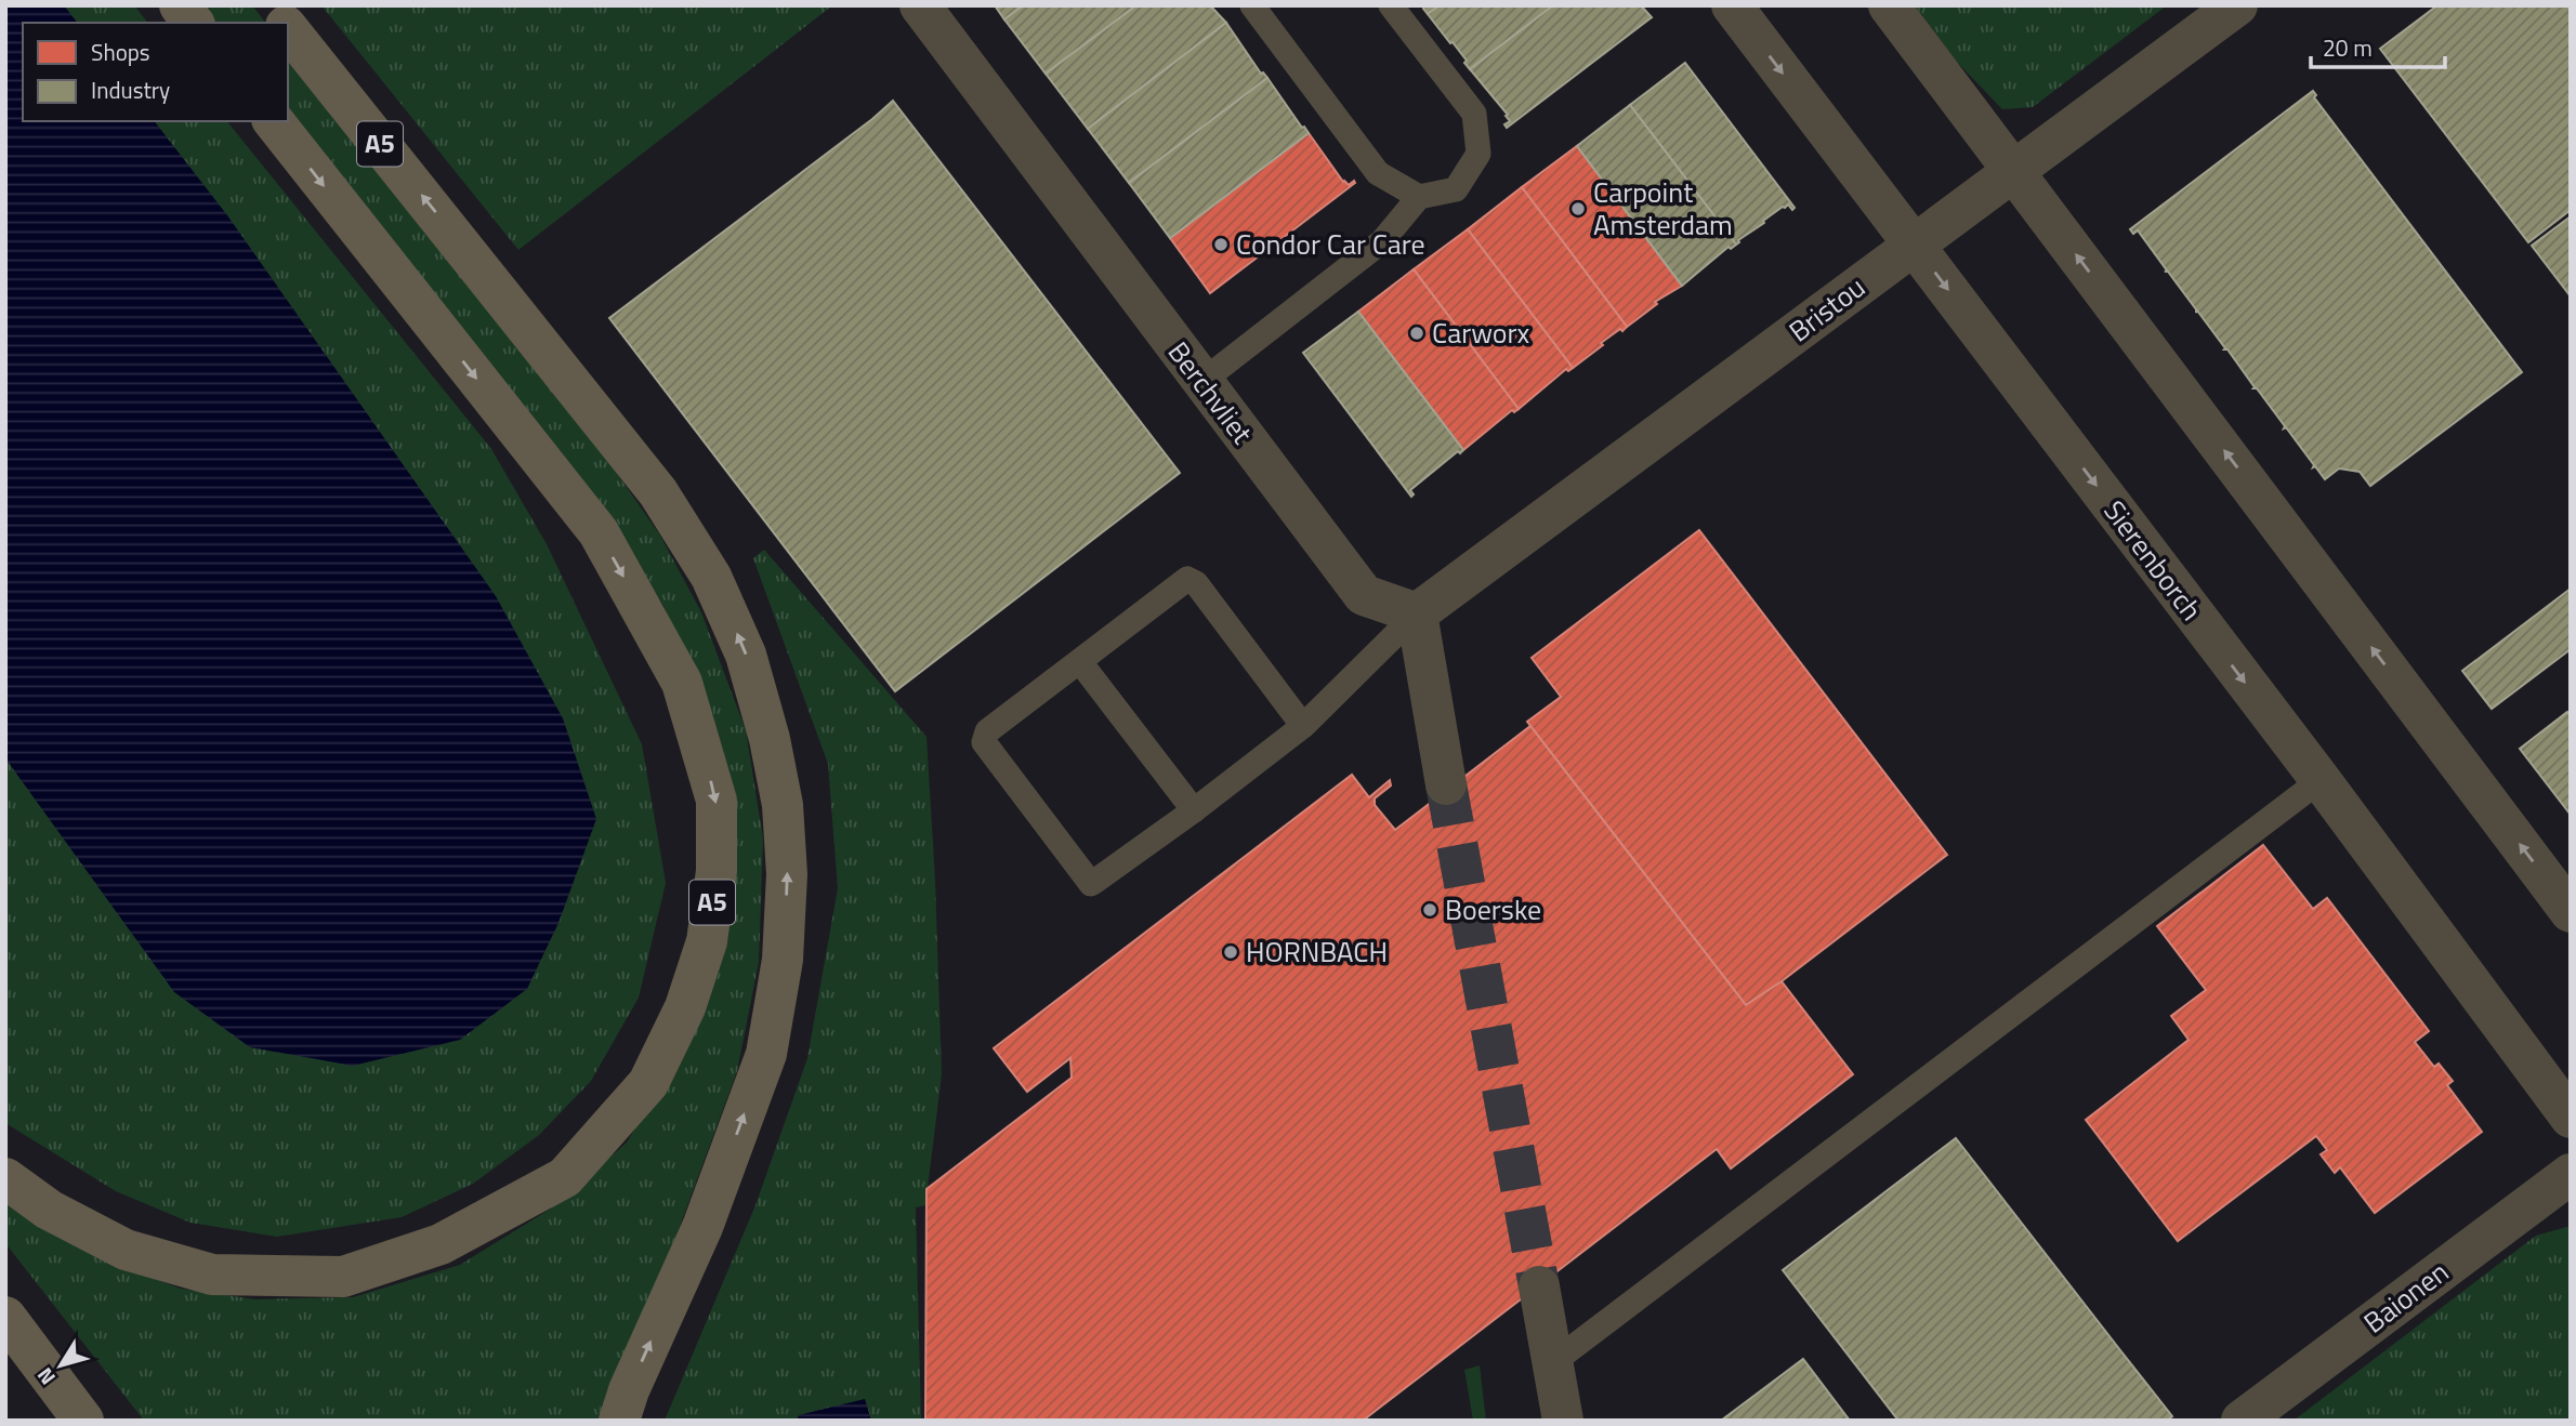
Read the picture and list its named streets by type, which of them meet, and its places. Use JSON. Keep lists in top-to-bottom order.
{
  "streets": {
    "highway": ["A5"],
    "street": [
      "Bristou",
      "Berchvliet",
      "Sierenborch",
      "Baionen"
    ]
  },
  "crossings": [
    ["Bristou", "Berchvliet"],
    ["Bristou", "Sierenborch"]
  ],
  "places": [
    "Carpoint Amsterdam",
    "Condor Car Care",
    "Carworx",
    "Boerske",
    "HORNBACH"
  ],
  "legend": ["Shops", "Industry"],
  "scale_bar": "20 m",
  "north": "bottom left"
}
